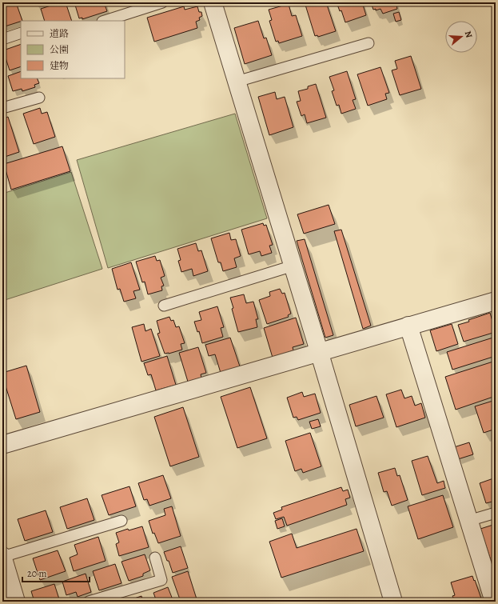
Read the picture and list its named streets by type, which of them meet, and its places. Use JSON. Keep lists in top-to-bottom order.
{
  "legend": ["道路", "公園", "建物"],
  "scale_bar": "20 m",
  "north": "right"
}
